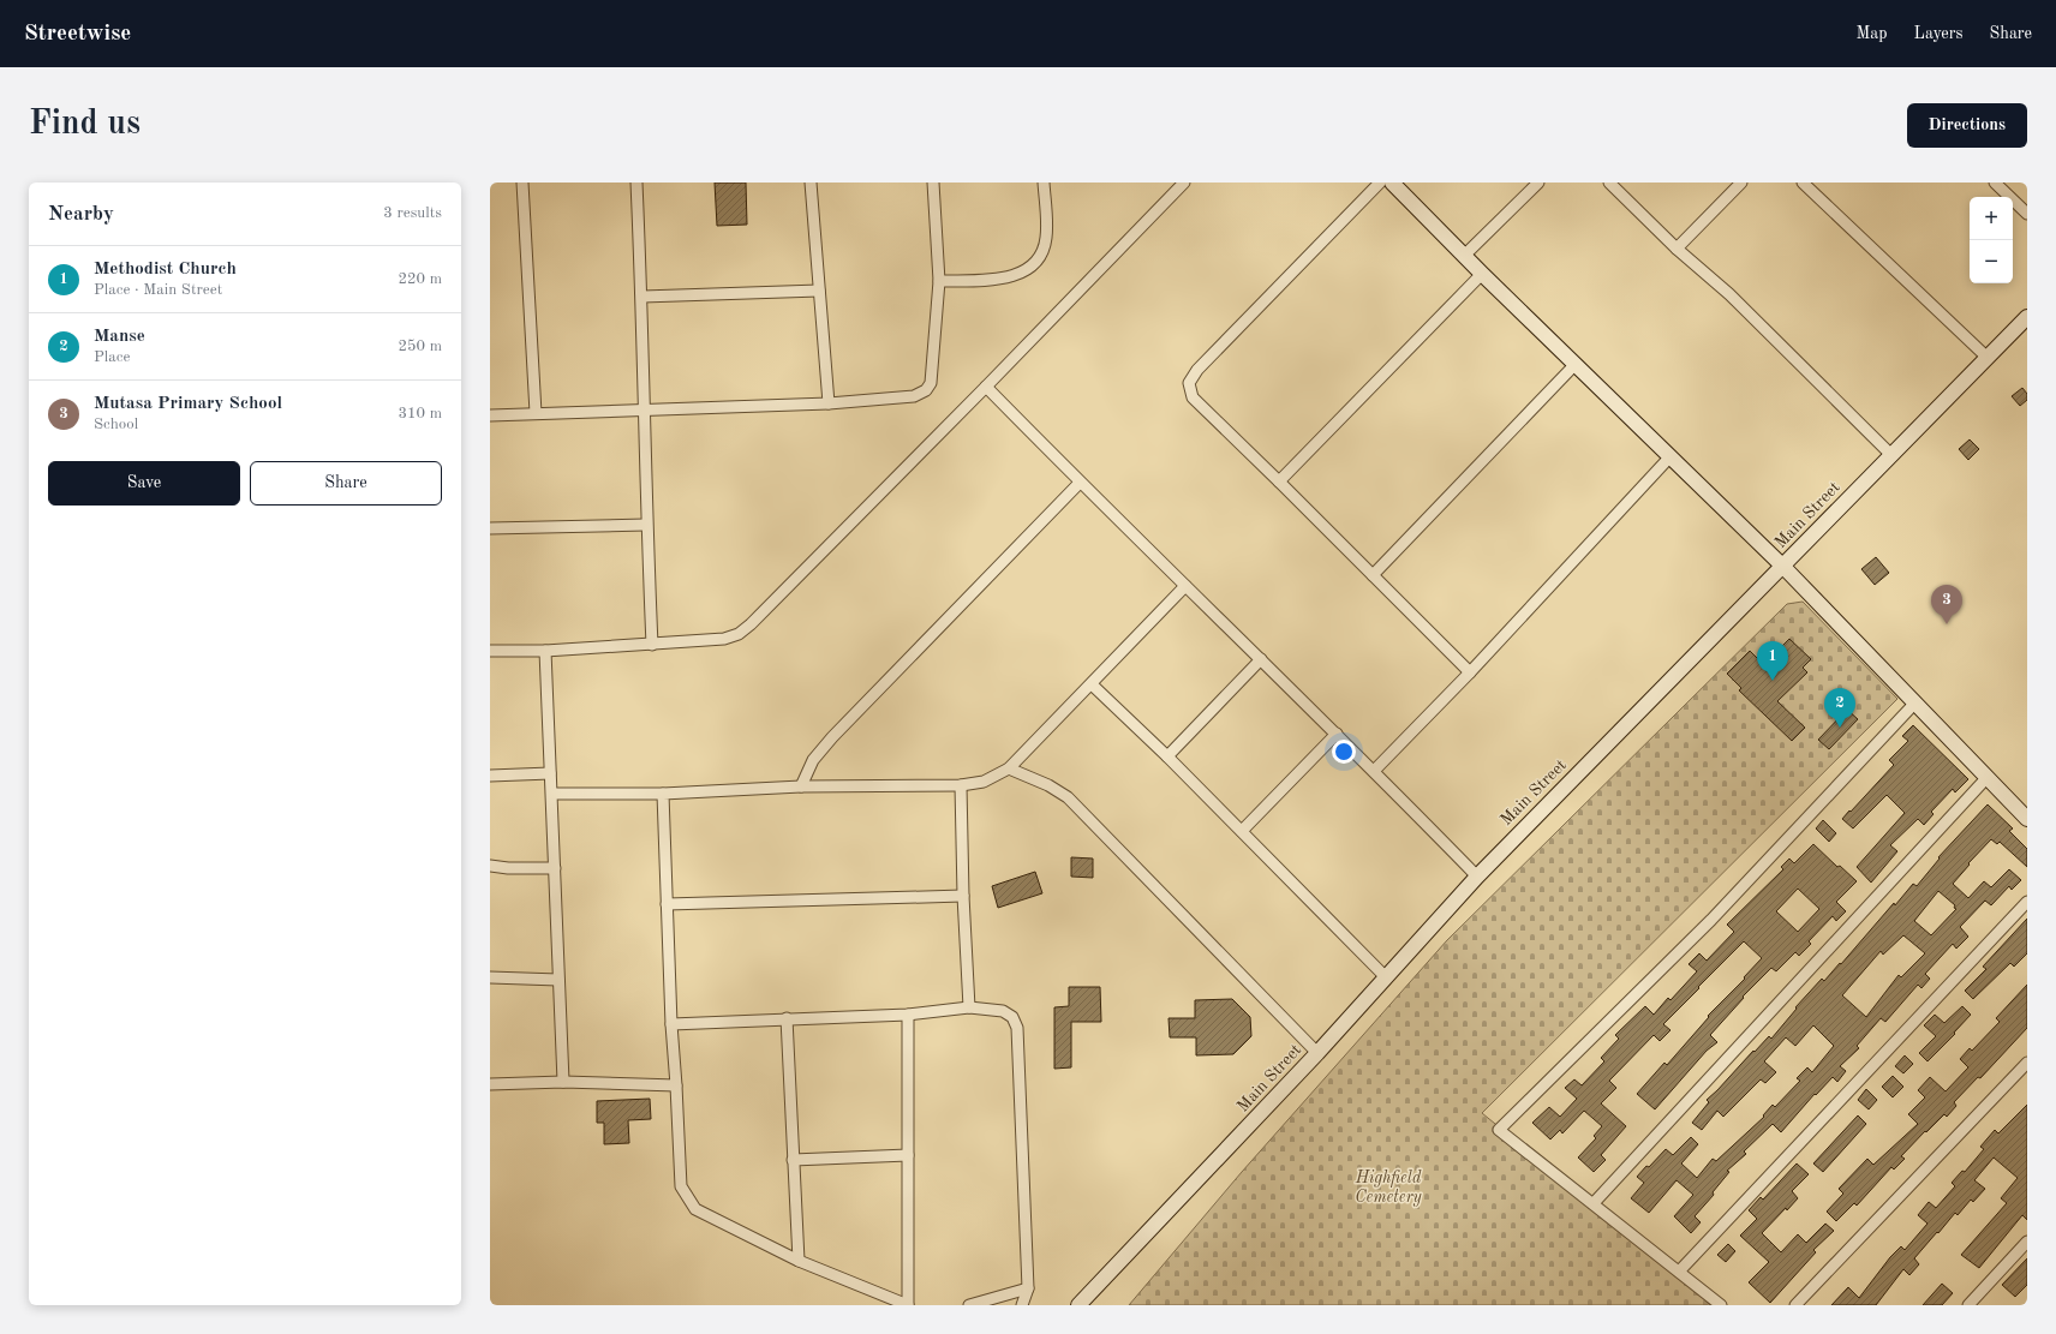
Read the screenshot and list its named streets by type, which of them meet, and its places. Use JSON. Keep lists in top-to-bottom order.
{
  "streets": {
    "street": ["Main Street"]
  },
  "parks": ["Highfield Cemetery"],
  "page": {
    "header": "Streetwise",
    "nav": ["Map", "Layers", "Share"],
    "buttons": [
      "Directions",
      ["Save", "Share"]
    ],
    "title": "Find us",
    "heading": ["Nearby", "3 results"],
    "map_buttons": ["+", "−"],
    "list": [
      {
        "mark": "1",
        "name": "Methodist Church",
        "note": "Place · Main Street",
        "value": "220 m"
      },
      {
        "mark": "2",
        "name": "Manse",
        "note": "Place",
        "value": "250 m"
      },
      {
        "mark": "3",
        "name": "Mutasa Primary School",
        "note": "School",
        "value": "310 m"
      }
    ],
    "pins": ["3", "1", "2"]
  }
}
